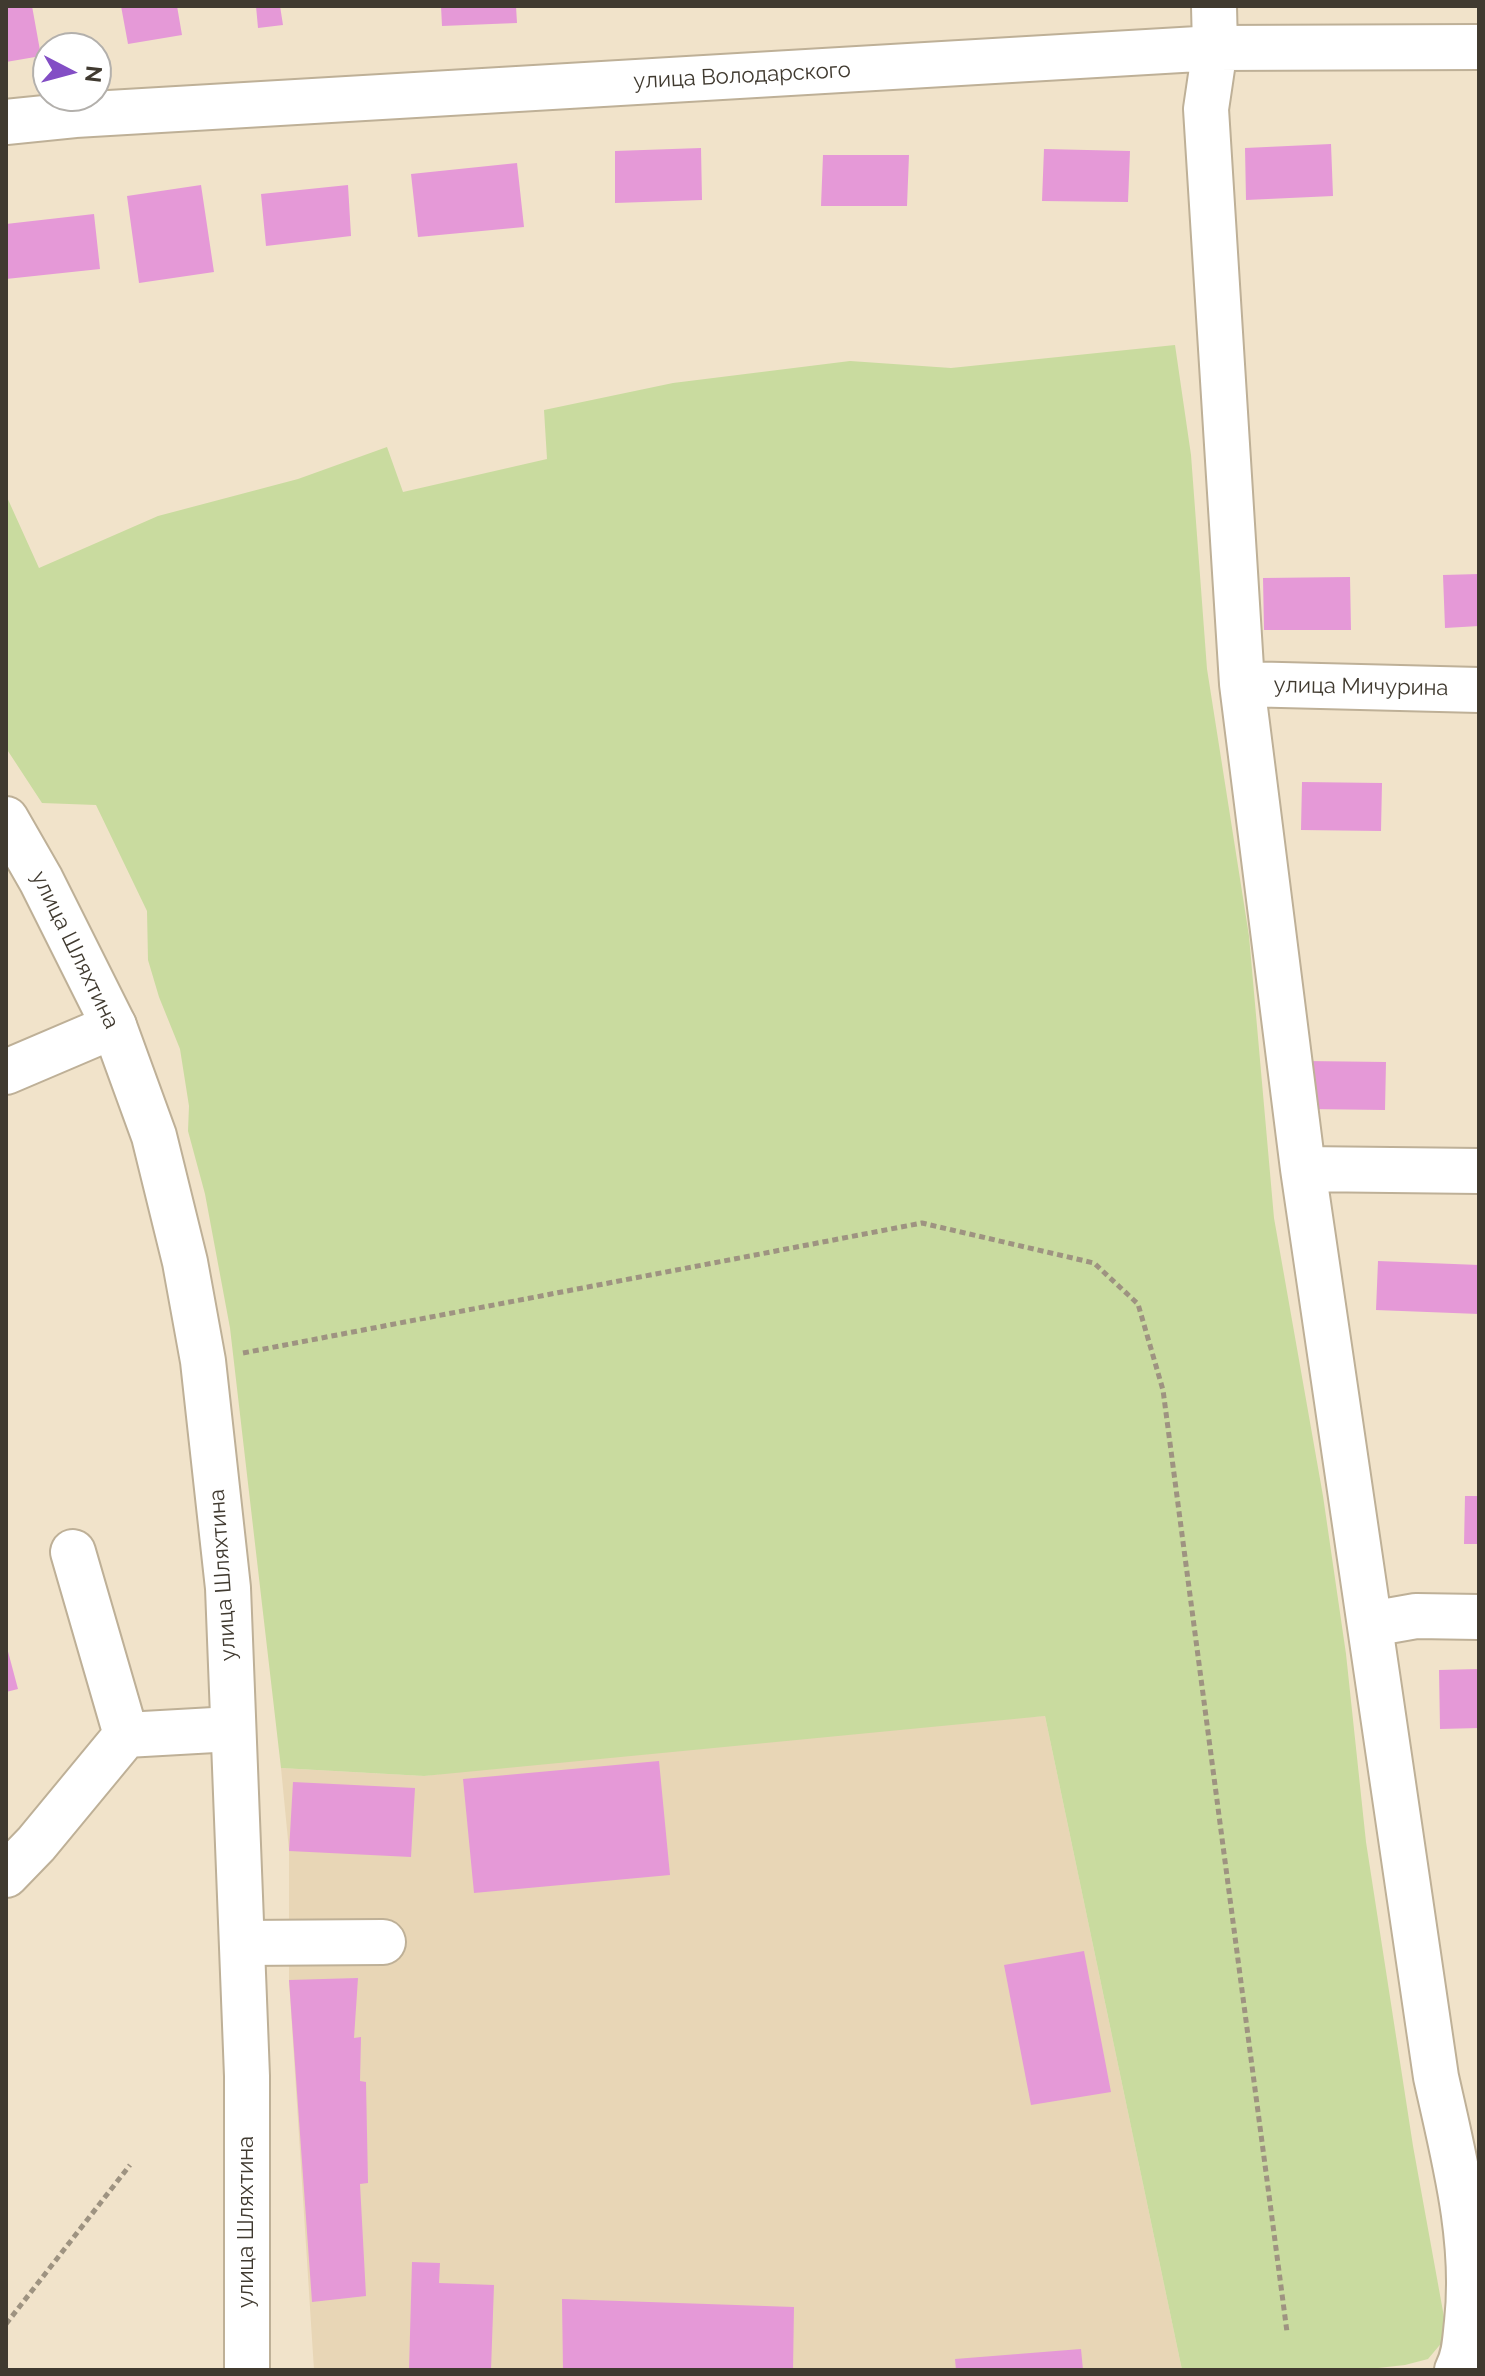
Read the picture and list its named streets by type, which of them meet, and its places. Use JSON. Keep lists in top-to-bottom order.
{
  "streets": {
    "street": ["улица Володарского", "улица Мичурина", "улица Шляхтина"]
  },
  "north": "right"
}
